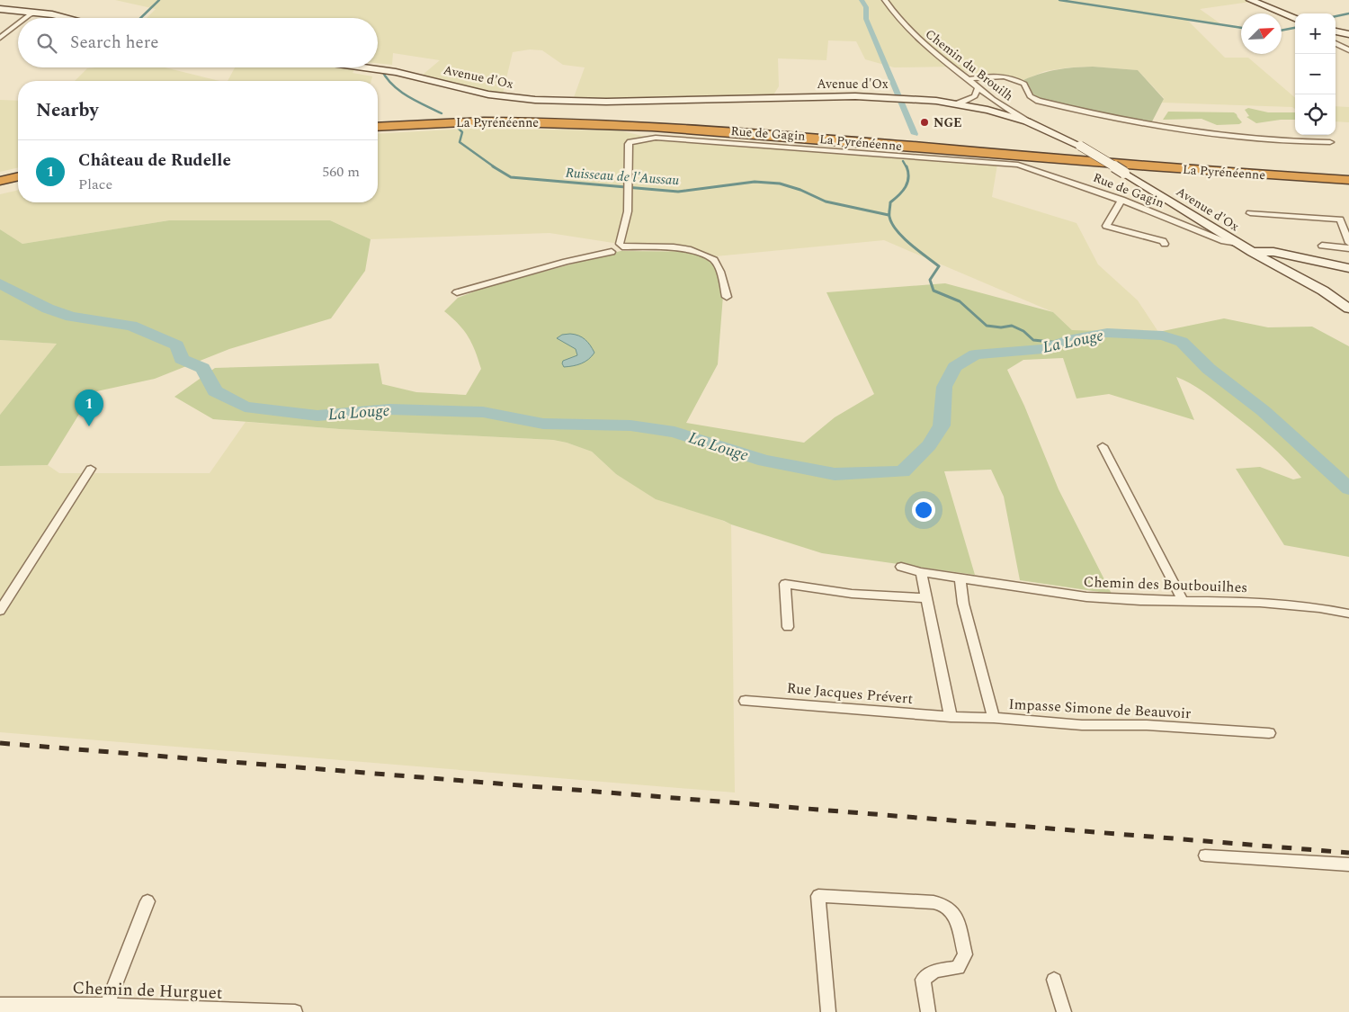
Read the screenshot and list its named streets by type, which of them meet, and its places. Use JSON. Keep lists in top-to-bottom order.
{
  "streets": {
    "highway": ["La Pyrénéenne"],
    "street": [
      "Chemin du Brouilh",
      "Avenue d'Ox",
      "Rue de Gagin",
      "Chemin des Boutbouilhes",
      "Rue Jacques Prévert",
      "Impasse Simone de Beauvoir",
      "Chemin de Hurguet"
    ]
  },
  "crossings": [
    ["Chemin du Brouilh", "Avenue d'Ox"],
    ["Avenue d'Ox", "Rue de Gagin"],
    ["Chemin des Boutbouilhes", "Impasse Simone de Beauvoir"],
    ["Rue Jacques Prévert", "Impasse Simone de Beauvoir"]
  ],
  "water": ["Ruisseau de l'Aussau", "La Louge"],
  "places": ["NGE"],
  "north": "top right",
  "page": {
    "map_buttons": ["+", "−"],
    "search": "Search here",
    "heading": "Nearby",
    "list": [
      {
        "mark": "1",
        "name": "Château de Rudelle",
        "note": "Place",
        "value": "560 m"
      }
    ],
    "pins": "1"
  }
}
